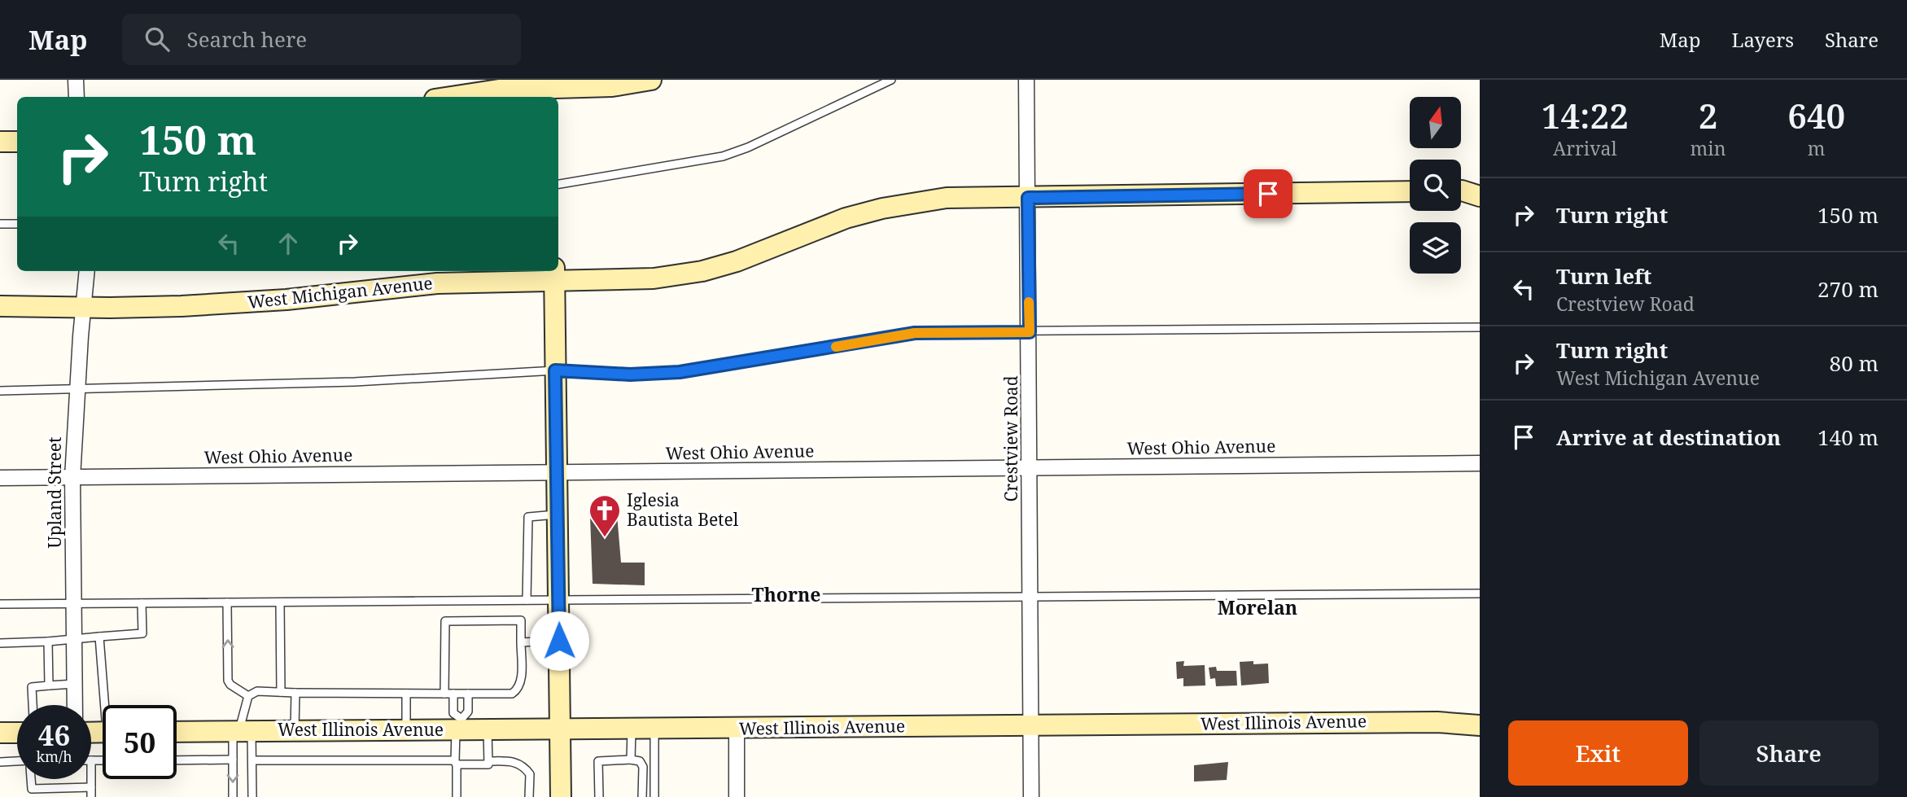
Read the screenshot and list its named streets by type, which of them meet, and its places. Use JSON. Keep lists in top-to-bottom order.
{
  "streets": {
    "main road": ["West Michigan Avenue", "West Illinois Avenue"],
    "street": ["Crestview Road", "West Ohio Avenue", "Upland Street"]
  },
  "crossings": [
    ["West Michigan Avenue", "Crestview Road"],
    ["West Michigan Avenue", "Upland Street"],
    ["Crestview Road", "West Ohio Avenue"],
    ["Crestview Road", "West Illinois Avenue"],
    ["West Ohio Avenue", "Upland Street"]
  ],
  "districts": ["Thorne", "Morelan"],
  "places": {
    "church": ["Iglesia Bautista Betel"]
  },
  "north": "top",
  "page": {
    "header": "Map",
    "search": "Search here",
    "nav": ["Map", "Layers", "Share"],
    "eta": [
      "14:22",
      "Arrival",
      "2",
      "min",
      "640",
      "m"
    ],
    "turn": ["150 m", "Turn right"],
    "list": [
      {
        "name": "Turn right",
        "value": "150 m"
      },
      {
        "name": "Turn left",
        "note": "Crestview Road",
        "value": "270 m"
      },
      {
        "name": "Turn right",
        "note": "West Michigan Avenue",
        "value": "80 m"
      },
      {
        "name": "Arrive at destination",
        "value": "140 m"
      }
    ],
    "speed": "46 km/h",
    "limit": "50",
    "buttons": ["Exit", "Share"]
  }
}
